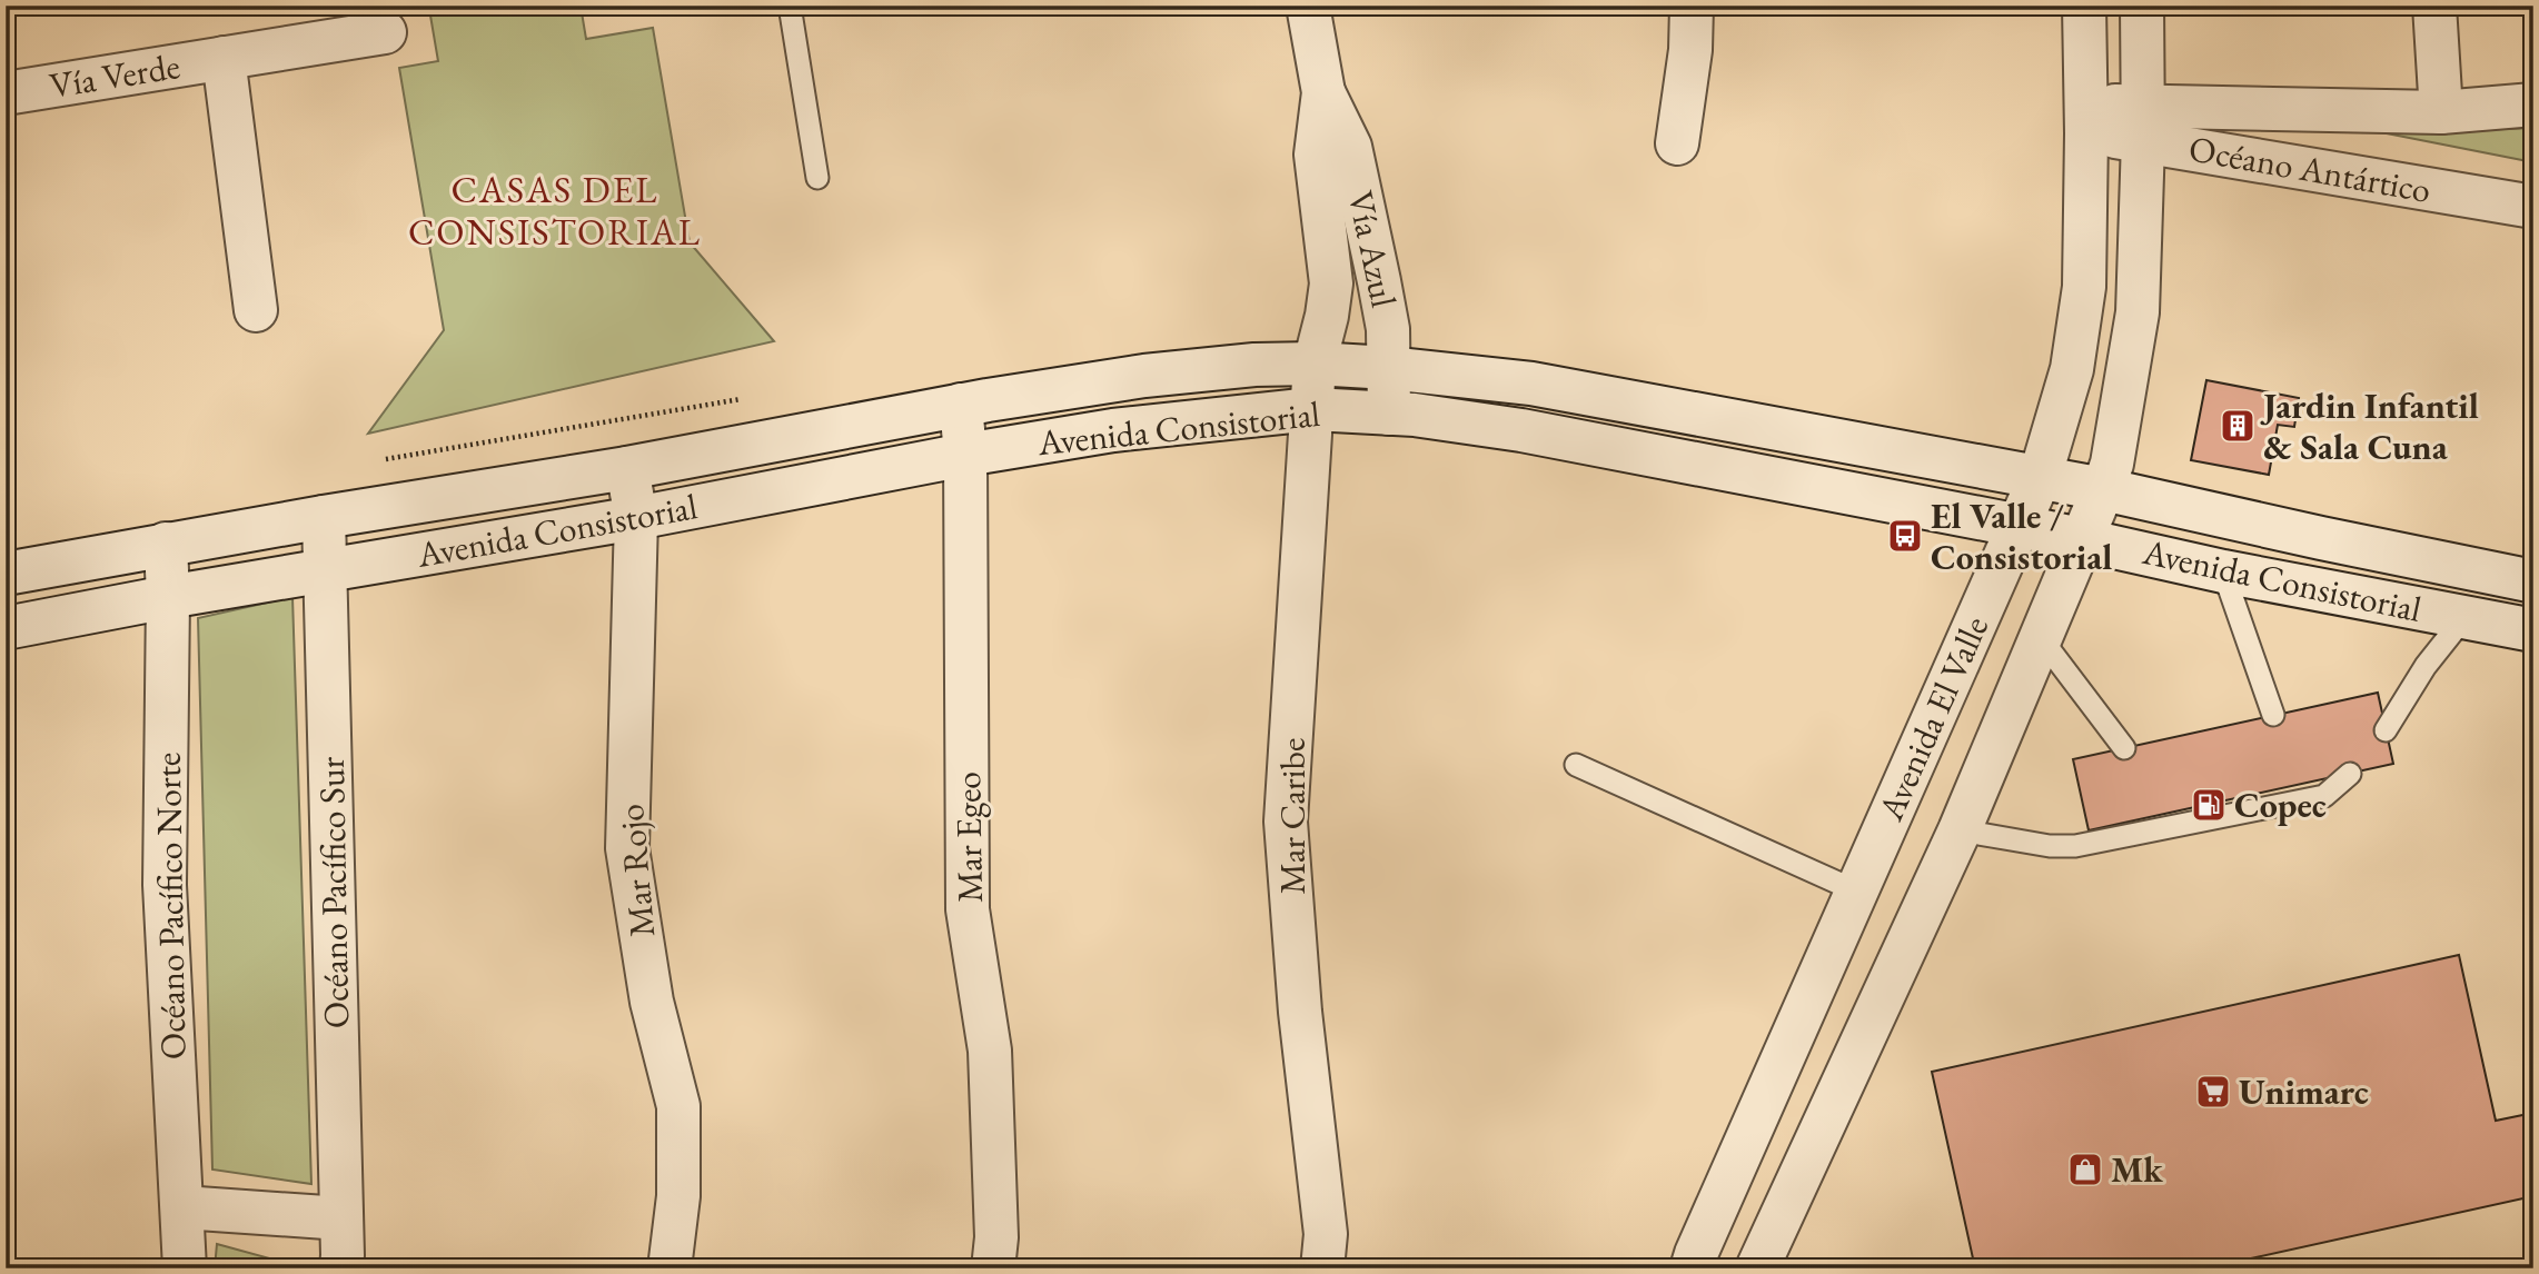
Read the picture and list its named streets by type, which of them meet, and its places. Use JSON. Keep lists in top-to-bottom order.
{
  "streets": {
    "street": [
      "Vía Verde",
      "Océano Antártico",
      "Vía Azul",
      "Avenida Consistorial",
      "Avenida El Valle",
      "Mar Caribe",
      "Mar Egeo",
      "Mar Rojo",
      "Océano Pacífico Sur",
      "Océano Pacífico Norte"
    ]
  },
  "crossings": [
    ["Océano Antártico", "Avenida El Valle"],
    ["Vía Azul", "Avenida Consistorial"],
    ["Vía Azul", "Mar Caribe"],
    ["Avenida Consistorial", "Avenida El Valle"],
    ["Avenida Consistorial", "Mar Caribe"],
    ["Avenida Consistorial", "Mar Egeo"],
    ["Avenida Consistorial", "Mar Rojo"],
    ["Avenida Consistorial", "Océano Pacífico Sur"],
    ["Avenida Consistorial", "Océano Pacífico Norte"]
  ],
  "districts": ["CASAS DEL CONSISTORIAL"],
  "places": {
    "building": ["Jardin Infantil & Sala Cuna"],
    "bus stop": ["El Valle / Consistorial"],
    "fuel station": ["Copec"],
    "supermarket": ["Unimarc"],
    "shop": ["Mk"]
  }
}
